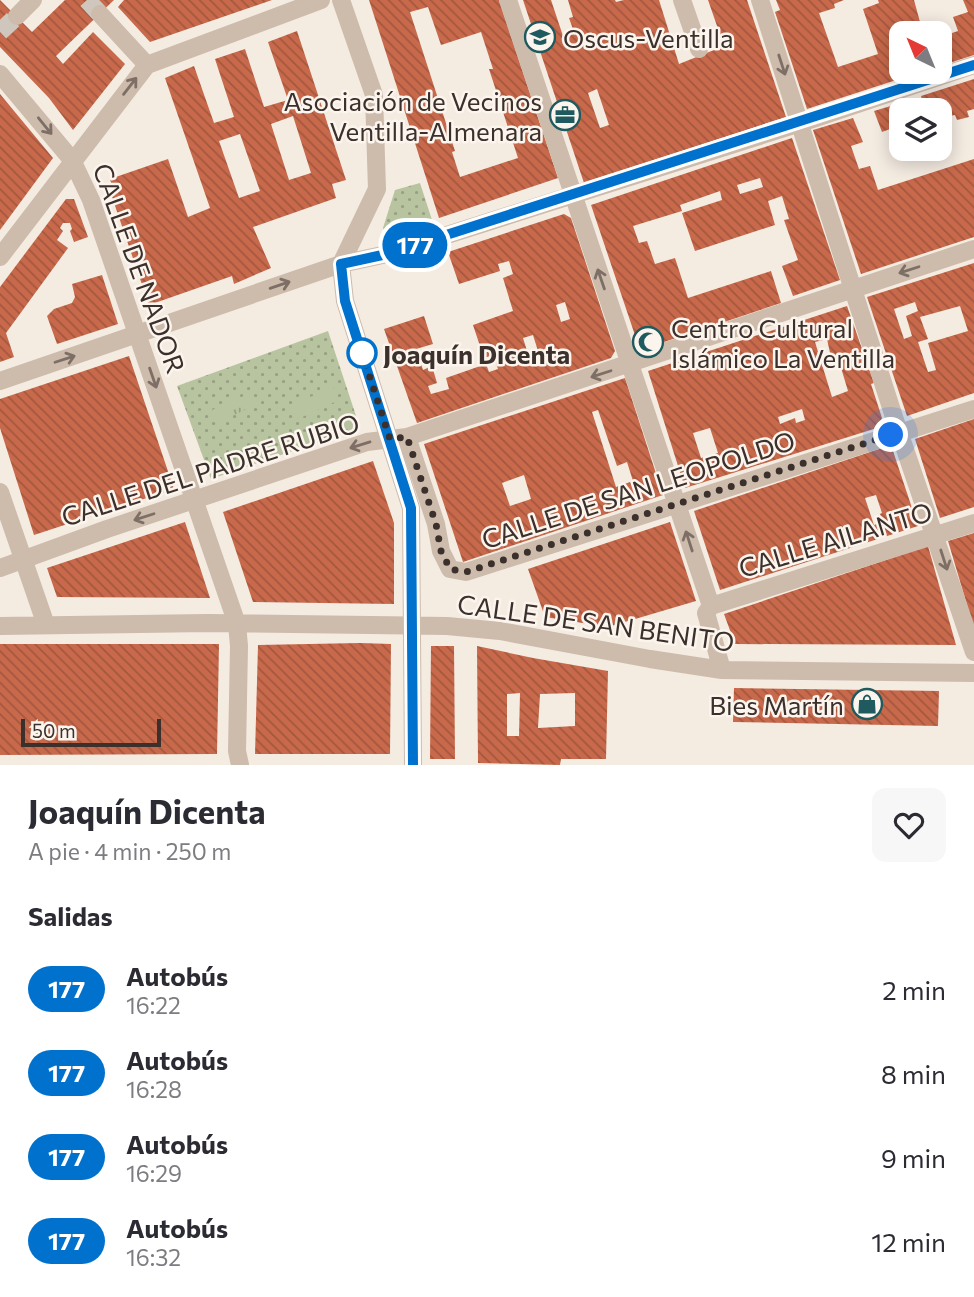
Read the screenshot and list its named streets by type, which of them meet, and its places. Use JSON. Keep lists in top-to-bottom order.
{
  "streets": {
    "street": [
      "CALLE DE NADOR",
      "CALLE DEL PADRE RUBIO",
      "CALLE DE SAN LEOPOLDO",
      "CALLE AILANTO",
      "CALLE DE SAN BENITO"
    ]
  },
  "crossings": [
    ["CALLE DE NADOR", "CALLE DEL PADRE RUBIO"],
    ["CALLE DE NADOR", "CALLE DE SAN BENITO"],
    ["CALLE DEL PADRE RUBIO", "CALLE DE SAN LEOPOLDO"]
  ],
  "one_way": ["CALLE DE NADOR", "CALLE DEL PADRE RUBIO"],
  "places": {
    "school or university": ["Oscus-Ventilla"],
    "office": ["Asociación de Vecinos Ventilla-Almenara"],
    "mosque": ["Centro Cultural Islámico La Ventilla"],
    "other": ["Joaquín Dicenta"],
    "shop": ["Bies Martín"]
  },
  "lines": ["bus line 177"],
  "scale_bar": "50 m",
  "north": "top left",
  "page": {
    "on_map": "177",
    "scale": "50 m",
    "heading": [
      ["Joaquín Dicenta", "A pie · 4 min · 250 m"],
      "Salidas"
    ],
    "list": [
      {
        "mark": "177",
        "name": "Autobús",
        "note": "16:22",
        "value": "2 min"
      },
      {
        "mark": "177",
        "name": "Autobús",
        "note": "16:28",
        "value": "8 min"
      },
      {
        "mark": "177",
        "name": "Autobús",
        "note": "16:29",
        "value": "9 min"
      },
      {
        "mark": "177",
        "name": "Autobús",
        "note": "16:32",
        "value": "12 min"
      }
    ]
  }
}
